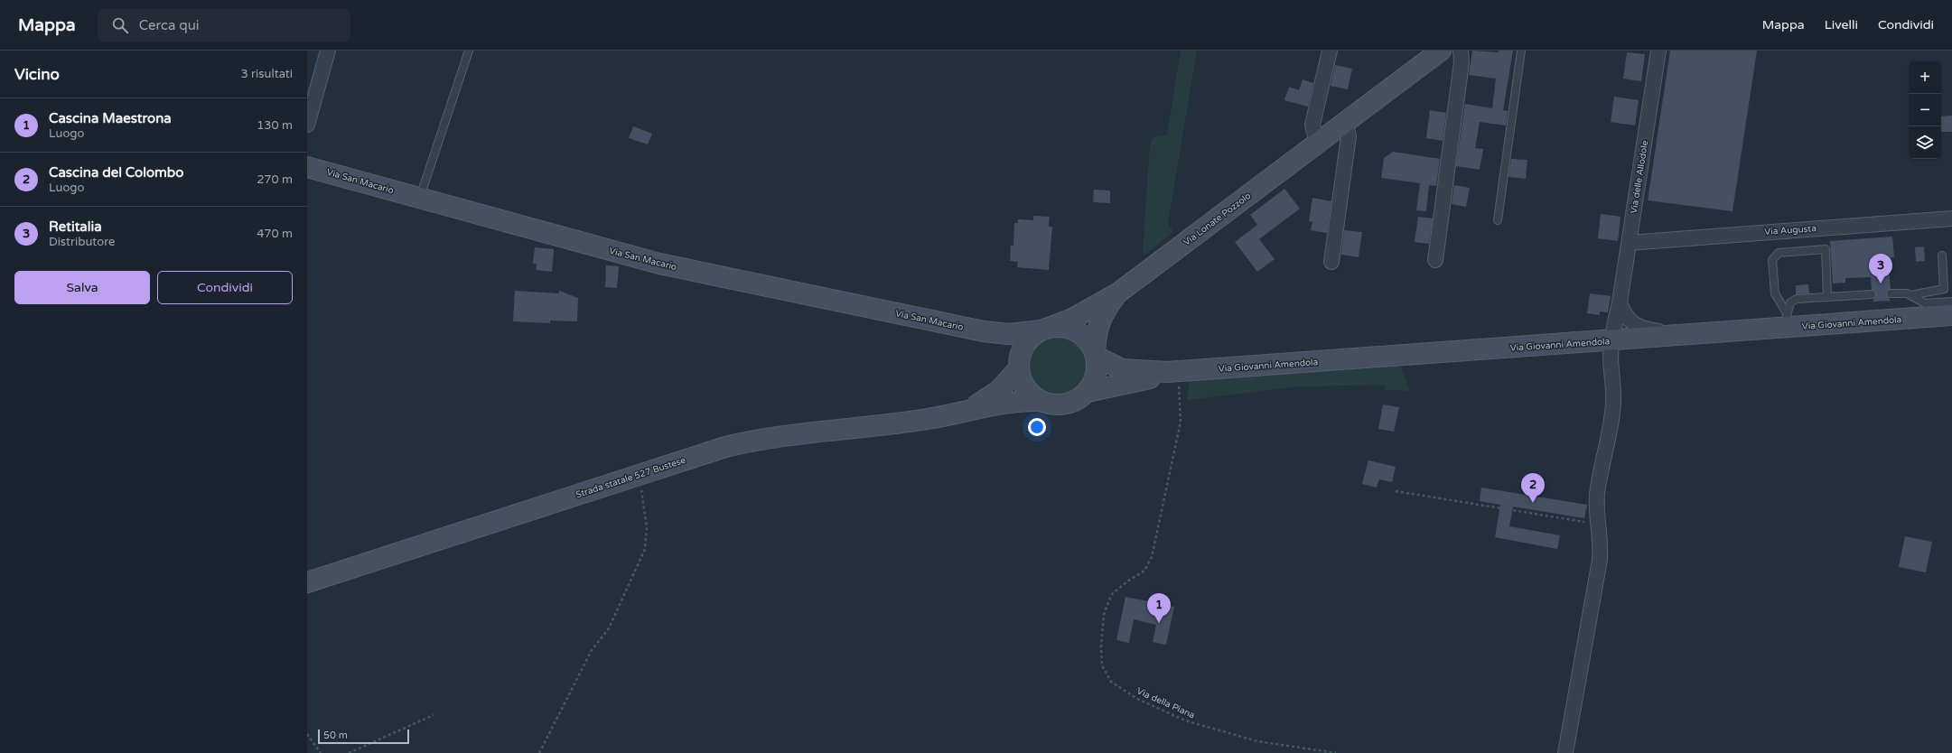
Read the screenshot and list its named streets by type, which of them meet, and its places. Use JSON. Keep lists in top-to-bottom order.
{
  "streets": {
    "main road": [
      "Via San Macario",
      "Via Lonate Pozzolo",
      "Via Giovanni Amendola",
      "Strada statale 527 Bustese"
    ],
    "street": ["Via delle Allodole", "Via Augusta"],
    "path": ["Via della Piana"]
  },
  "crossings": [
    ["Via delle Allodole", "Via Augusta"],
    ["Via delle Allodole", "Via Giovanni Amendola"],
    ["Via San Macario", "Strada statale 527 Bustese"],
    ["Via Giovanni Amendola", "Via della Piana"]
  ],
  "scale_bar": "50 m",
  "page": {
    "header": "Mappa",
    "search": "Cerca qui",
    "nav": ["Mappa", "Livelli", "Condividi"],
    "heading": ["Vicino", "3 risultati"],
    "map_buttons": ["+", "−"],
    "list": [
      {
        "mark": "1",
        "name": "Cascina Maestrona",
        "note": "Luogo",
        "value": "130 m"
      },
      {
        "mark": "2",
        "name": "Cascina del Colombo",
        "note": "Luogo",
        "value": "270 m"
      },
      {
        "mark": "3",
        "name": "Retitalia",
        "note": "Distributore",
        "value": "470 m"
      }
    ],
    "pins": ["3", "2", "1"],
    "buttons": ["Salva", "Condividi"],
    "scale": "50 m"
  }
}
